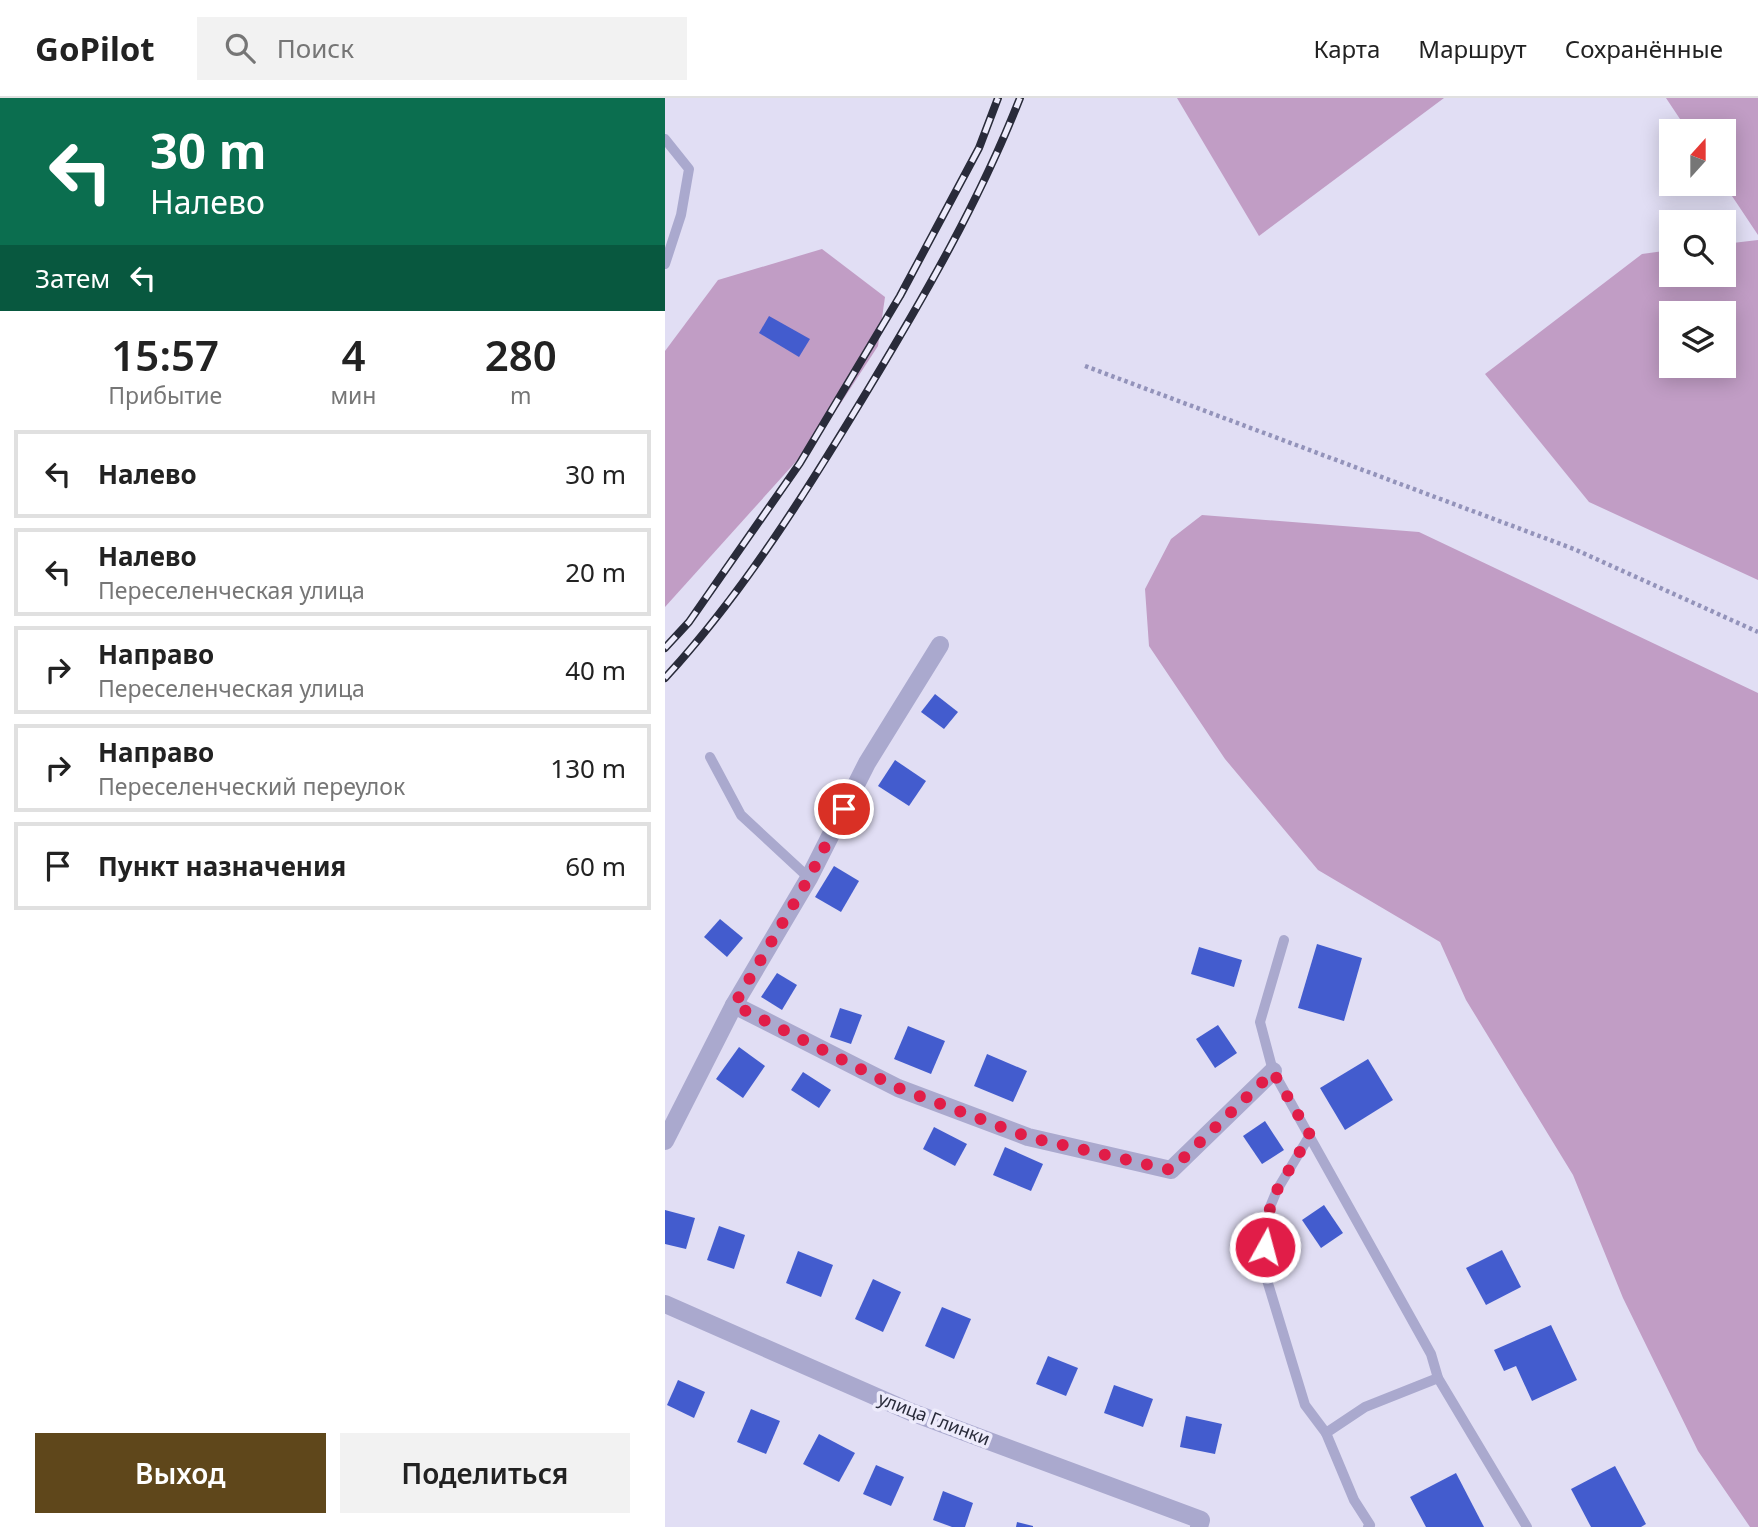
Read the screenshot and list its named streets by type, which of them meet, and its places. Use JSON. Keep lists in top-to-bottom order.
{
  "streets": {
    "street": ["улица Глинки"]
  },
  "north": "top",
  "page": {
    "header": "GoPilot",
    "search": "Поиск",
    "nav": ["Карта", "Маршрут", "Сохранённые"],
    "turn": ["30 m", "Налево"],
    "then": "Затем",
    "eta": [
      "15:57",
      "Прибытие",
      "4",
      "мин",
      "280",
      "m"
    ],
    "list": [
      {
        "name": "Налево",
        "value": "30 m"
      },
      {
        "name": "Налево",
        "note": "Переселенческая улица",
        "value": "20 m"
      },
      {
        "name": "Направо",
        "note": "Переселенческая улица",
        "value": "40 m"
      },
      {
        "name": "Направо",
        "note": "Переселенческий переулок",
        "value": "130 m"
      },
      {
        "name": "Пункт назначения",
        "value": "60 m"
      }
    ],
    "buttons": ["Выход", "Поделиться"]
  }
}
